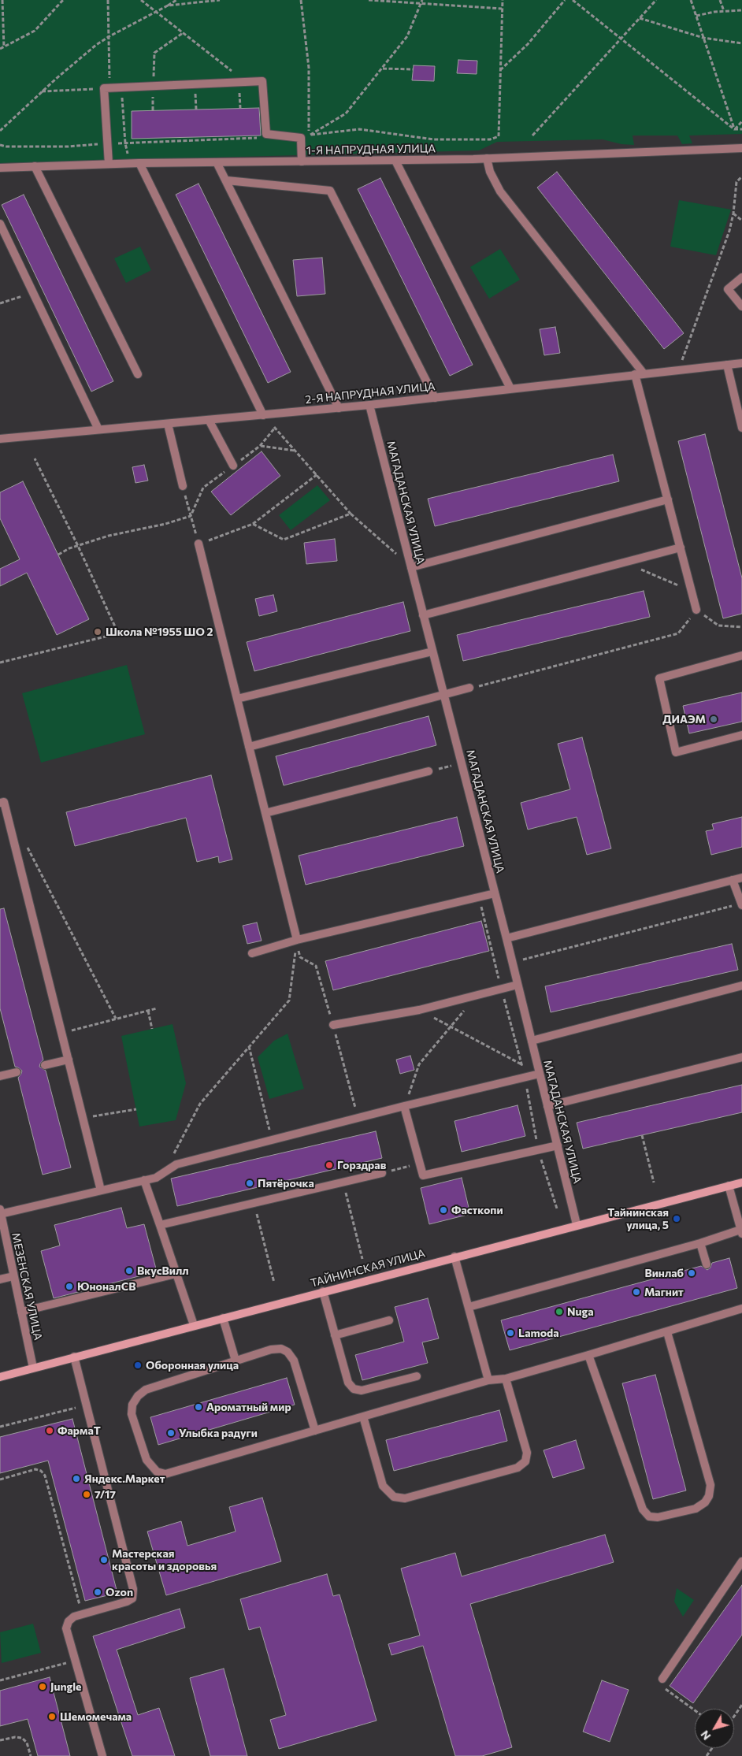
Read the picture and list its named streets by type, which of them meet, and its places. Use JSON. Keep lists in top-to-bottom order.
{
  "streets": {
    "main road": ["ТАЙНИНСКАЯ УЛИЦА"],
    "street": [
      "1-Я НАПРУДНАЯ УЛИЦА",
      "2-Я НАПРУДНАЯ УЛИЦА",
      "МАГАДАНСКАЯ УЛИЦА",
      "МЕЗЕНСКАЯ УЛИЦА"
    ]
  },
  "crossings": [
    ["2-Я НАПРУДНАЯ УЛИЦА", "МАГАДАНСКАЯ УЛИЦА"],
    ["МАГАДАНСКАЯ УЛИЦА", "ТАЙНИНСКАЯ УЛИЦА"],
    ["ТАЙНИНСКАЯ УЛИЦА", "МЕЗЕНСКАЯ УЛИЦА"]
  ],
  "places": [
    "Школа №1955 ШО 2",
    "ДИАЭМ",
    "Горздрав",
    "Пятёрочка",
    "Фасткопи",
    "Тайнинская улица, 5",
    "ВкусВилл",
    "Винлаб",
    "ЮноналСВ",
    "Магнит",
    "Nuga",
    "Lamoda",
    "Оборонная улица",
    "Ароматный мир",
    "ФармаТ",
    "Улыбка радуги",
    "Яндекс.Маркет",
    "7/17",
    "Мастерская красоты и здоровья",
    "Ozon",
    "Jungle",
    "Шемомечама"
  ],
  "north": "bottom left"
}
